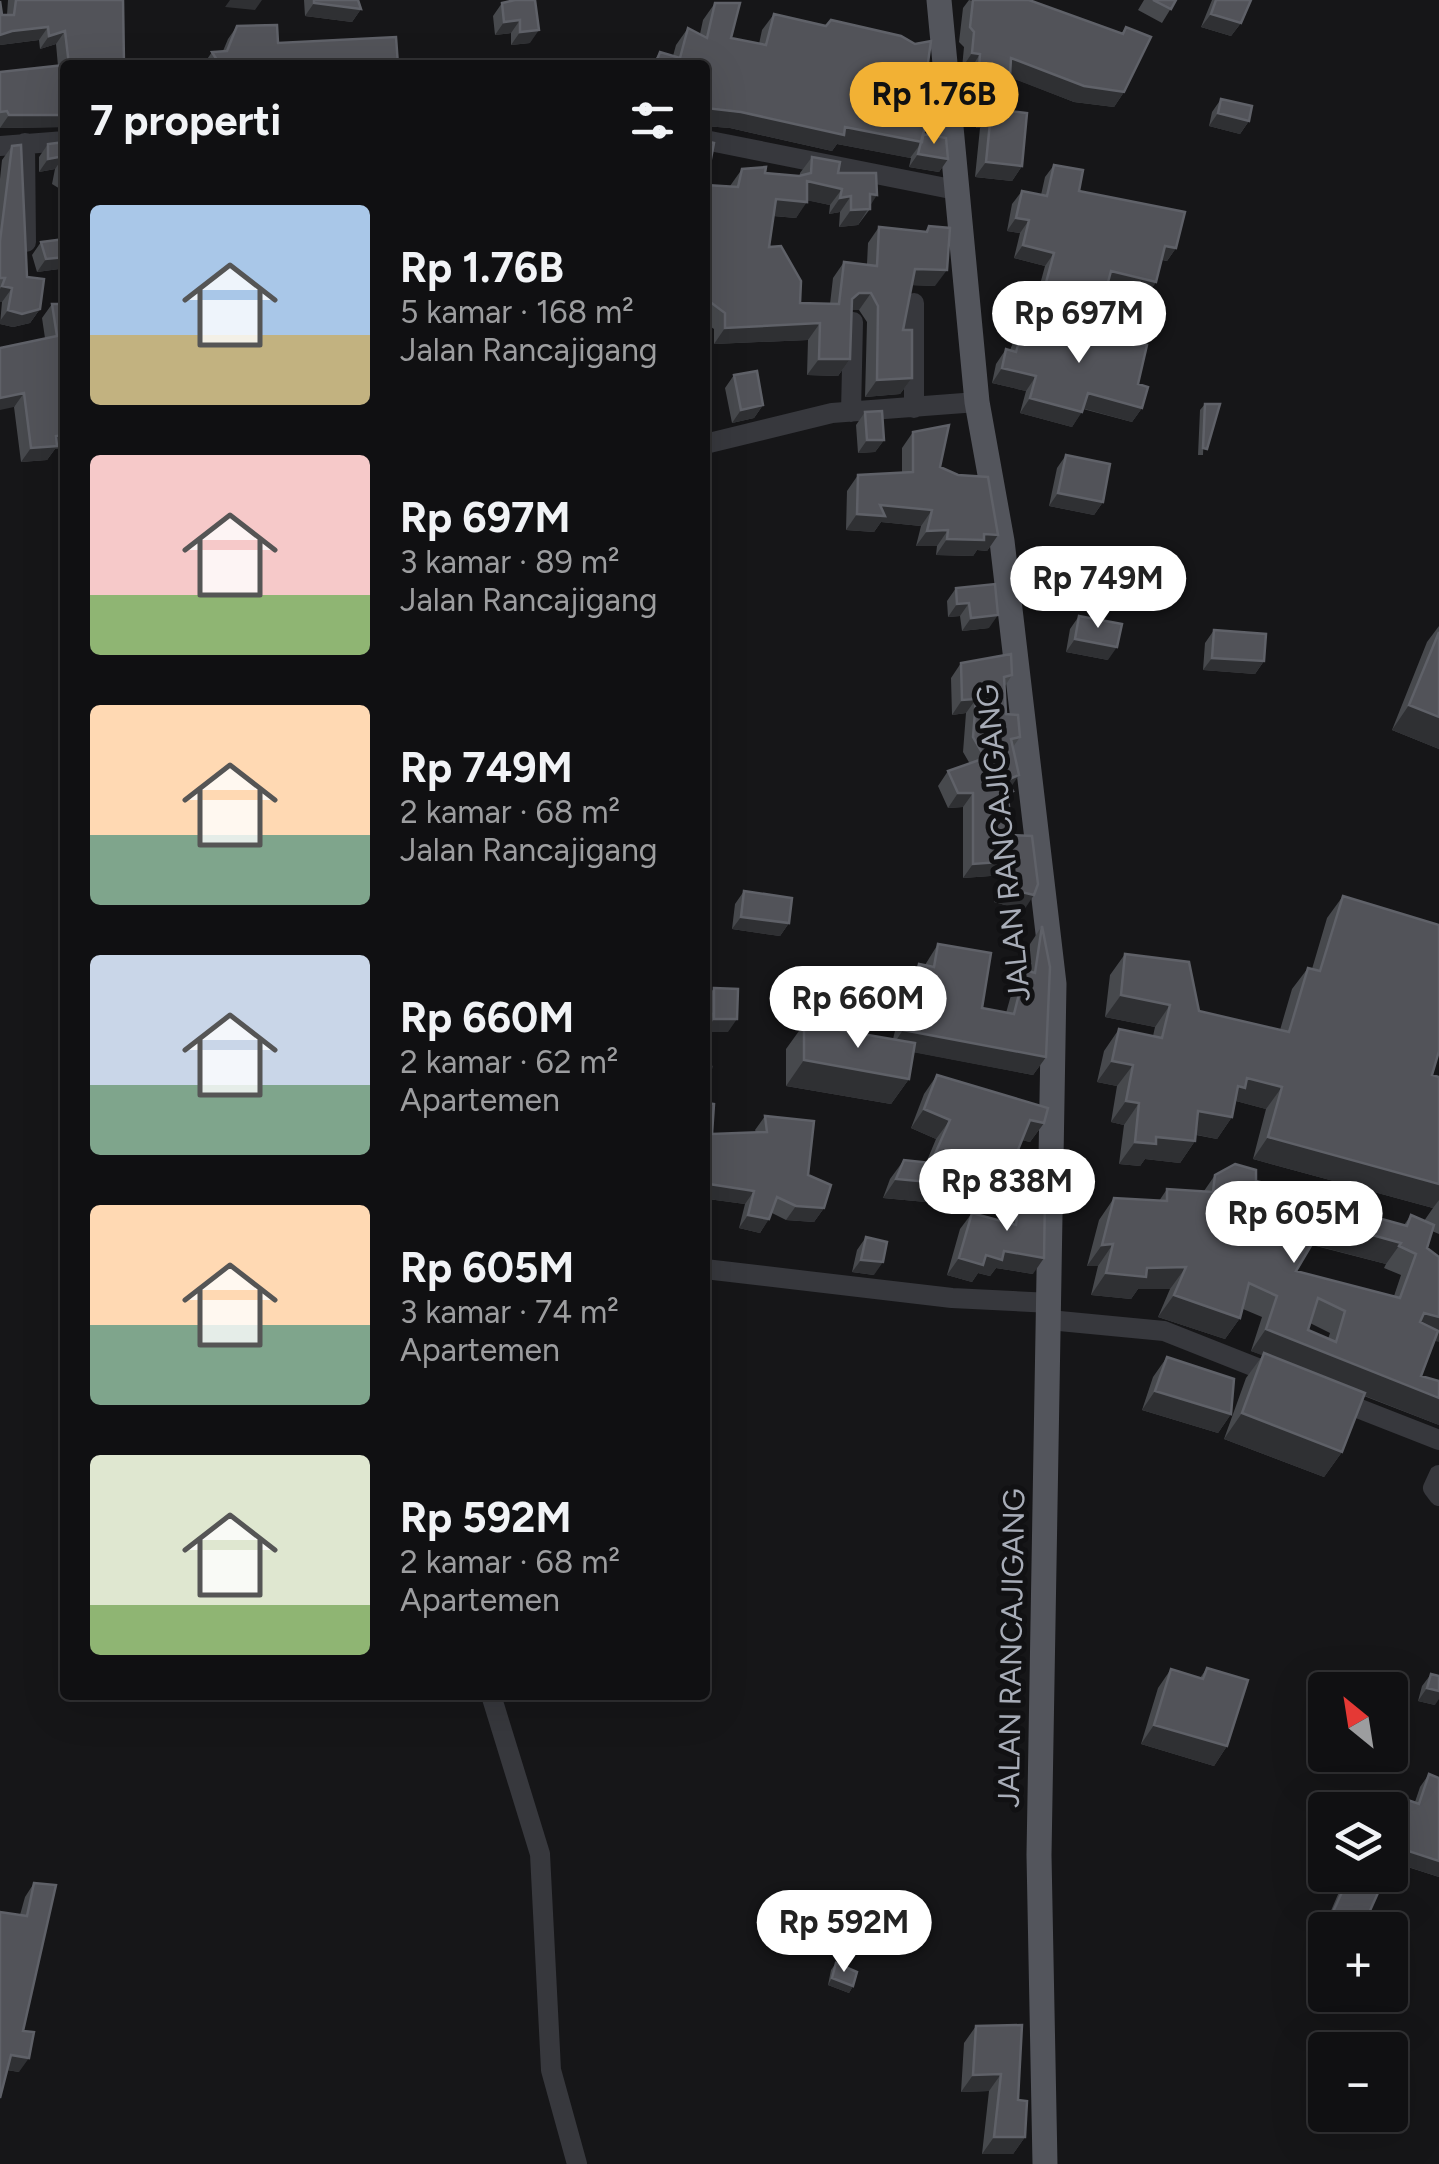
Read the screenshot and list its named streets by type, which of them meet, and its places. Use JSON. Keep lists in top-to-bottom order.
{
  "streets": {
    "main road": ["JALAN RANCAJIGANG"]
  },
  "north": "top left",
  "page": {
    "heading": "7 properti",
    "price": [
      "Rp 1.76B",
      "Rp 697M",
      "Rp 749M",
      "Rp 660M",
      "Rp 838M",
      "Rp 605M",
      "Rp 592M"
    ],
    "list": [
      {
        "name": "Rp 1.76B",
        "note": "5 kamar · 168 m² · Jalan Rancajigang"
      },
      {
        "name": "Rp 697M",
        "note": "3 kamar · 89 m² · Jalan Rancajigang"
      },
      {
        "name": "Rp 749M",
        "note": "2 kamar · 68 m² · Jalan Rancajigang"
      },
      {
        "name": "Rp 660M",
        "note": "2 kamar · 62 m² · Apartemen"
      },
      {
        "name": "Rp 605M",
        "note": "3 kamar · 74 m² · Apartemen"
      },
      {
        "name": "Rp 592M",
        "note": "2 kamar · 68 m² · Apartemen"
      }
    ],
    "map_buttons": ["+", "−"]
  }
}
